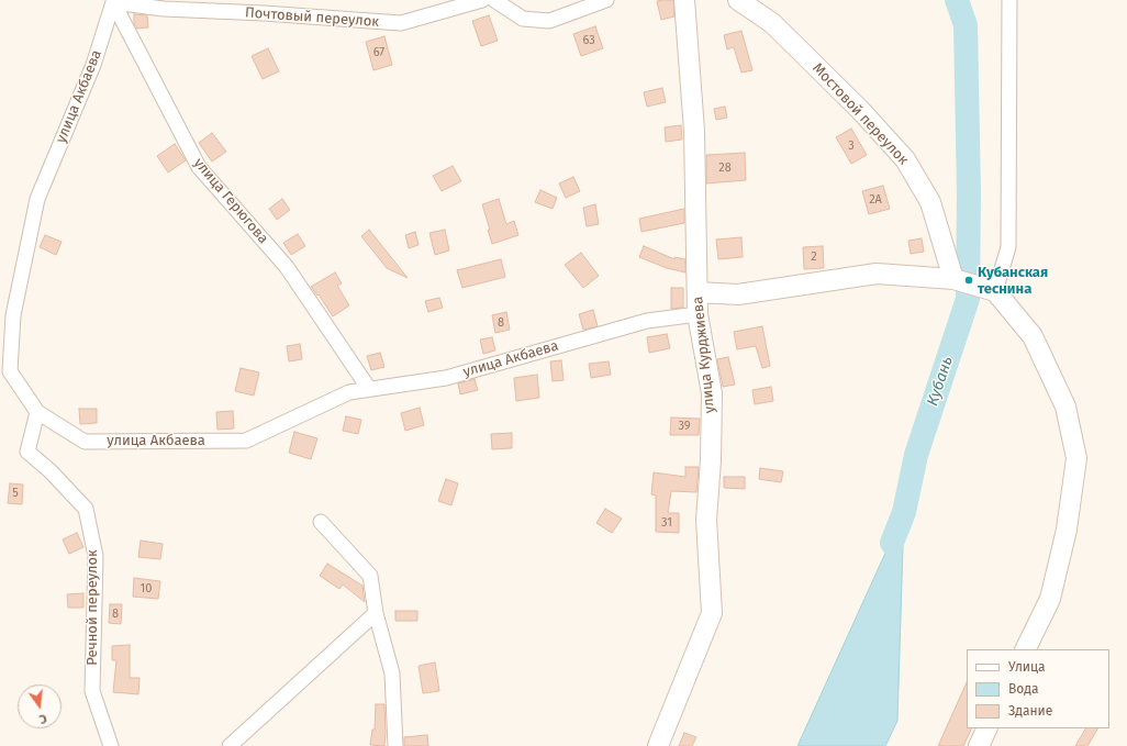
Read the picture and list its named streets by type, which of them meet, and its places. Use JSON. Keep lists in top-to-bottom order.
{
  "streets": {
    "street": [
      "Почтовый переулок",
      "улица Акбаева",
      "Мостовой переулок",
      "улица Герюгова",
      "улица Курджиева",
      "Речной переулок"
    ]
  },
  "crossings": [
    ["Почтовый переулок", "улица Акбаева"],
    ["Почтовый переулок", "улица Герюгова"],
    ["улица Акбаева", "улица Герюгова"],
    ["улица Акбаева", "улица Курджиева"],
    ["улица Акбаева", "Речной переулок"]
  ],
  "water": ["Кубань"],
  "places": ["Кубанская теснина"],
  "house_numbers": [
    "63",
    "67",
    "3",
    "28",
    "2А",
    "2",
    "8",
    "39",
    "5",
    "31",
    "10",
    "8"
  ],
  "legend": ["Улица", "Вода", "Здание"],
  "north": "bottom"
}
